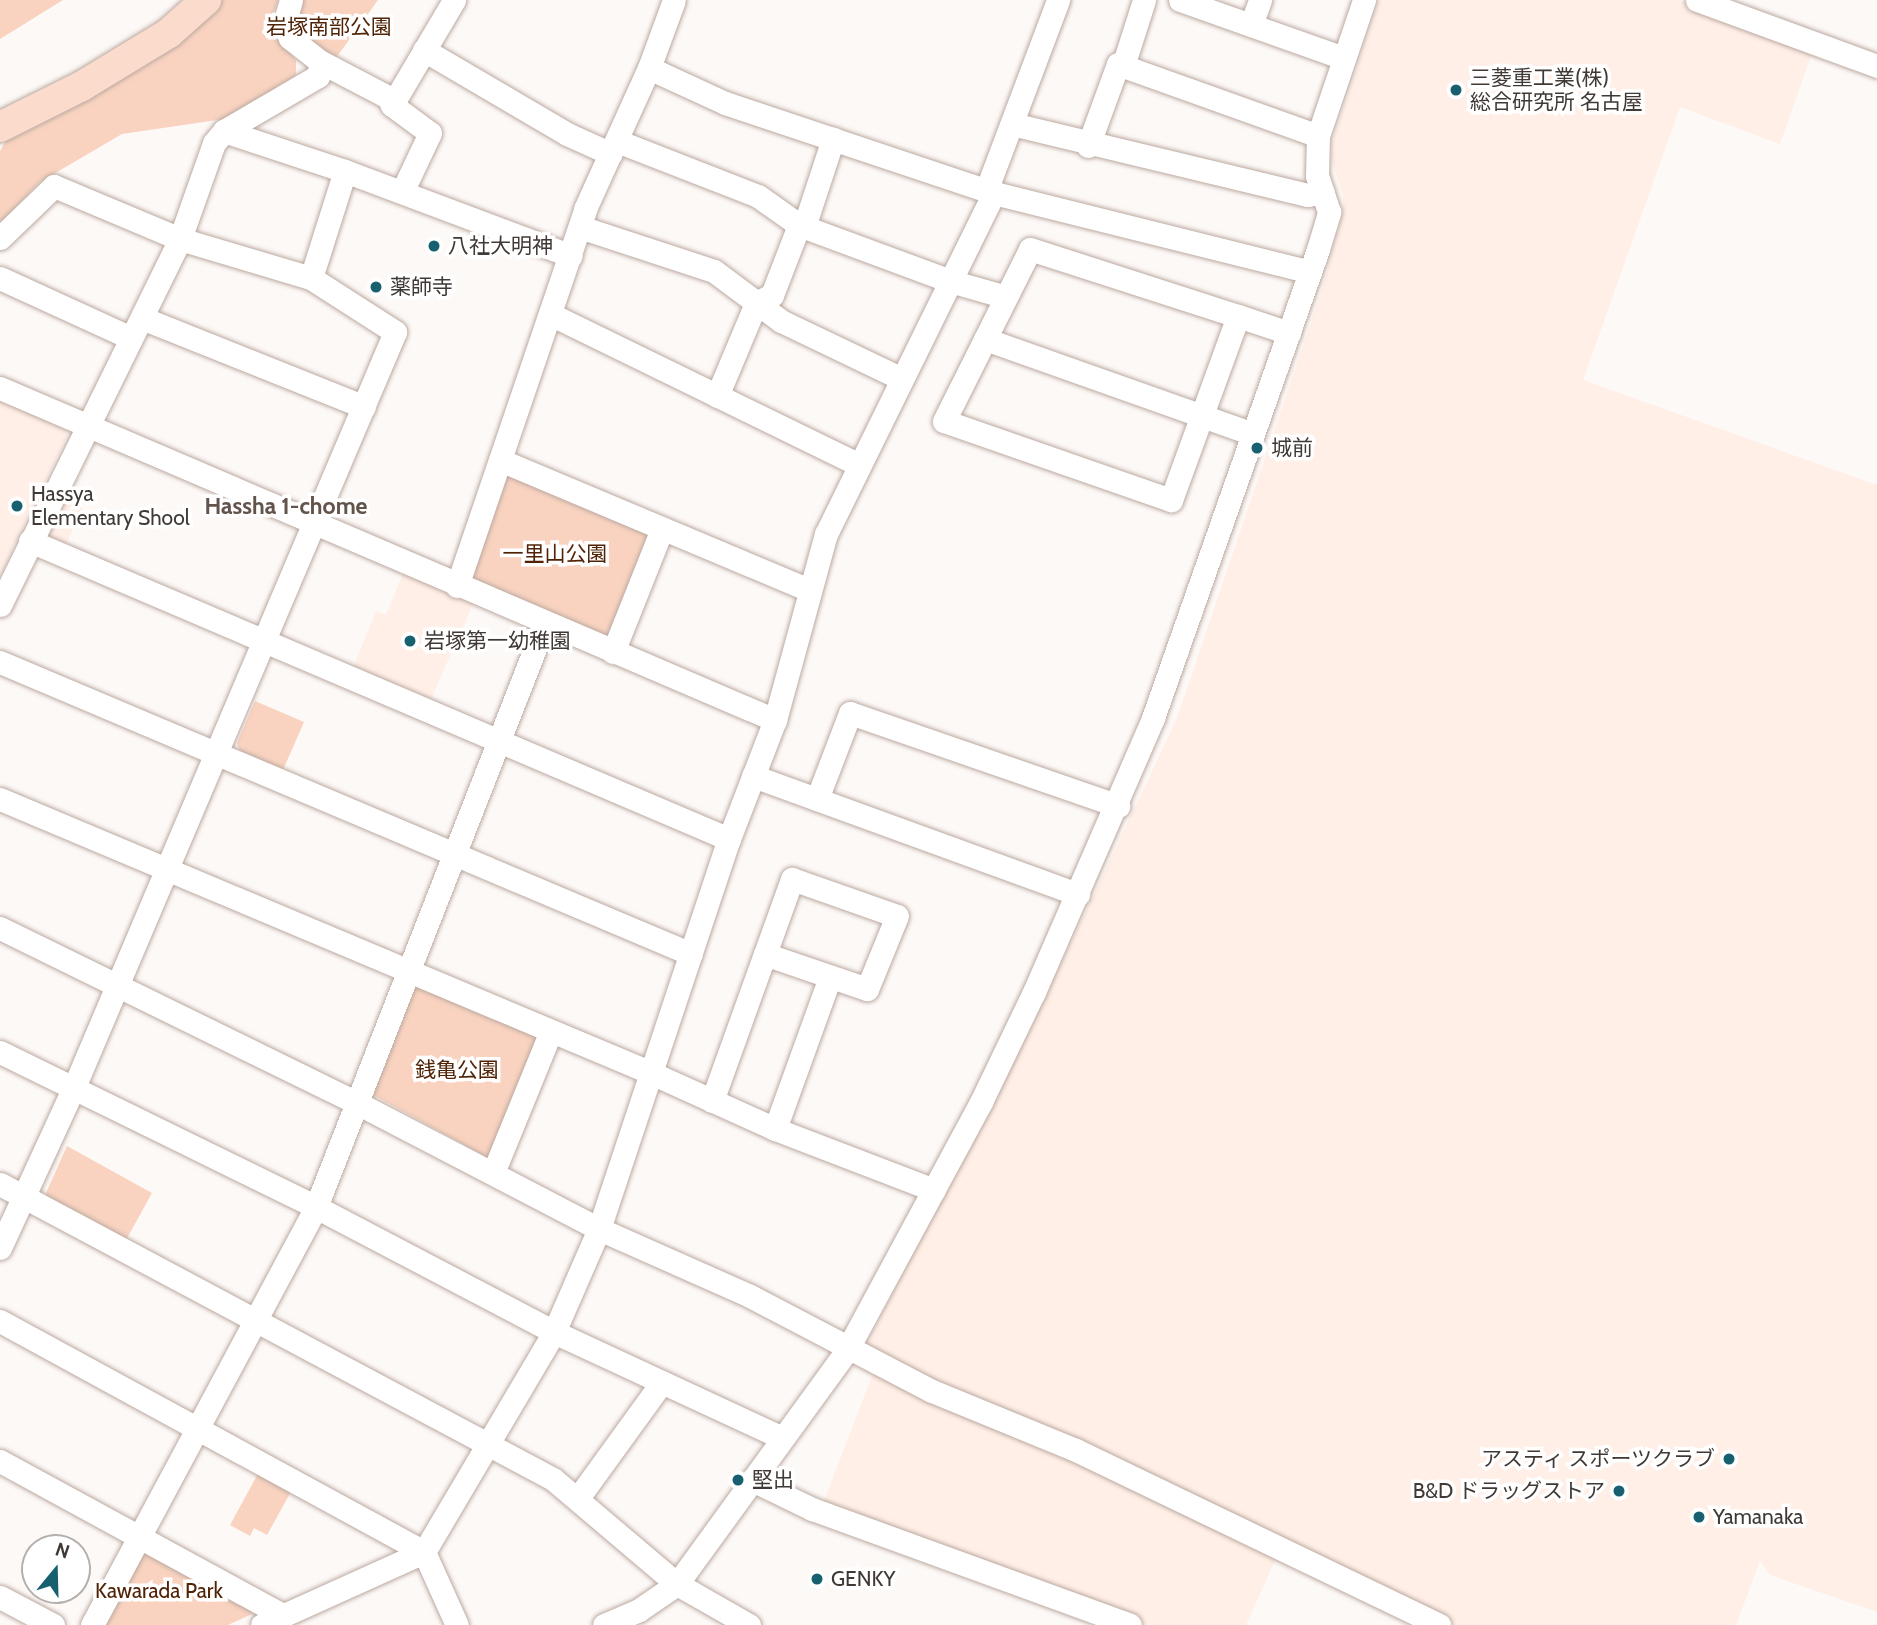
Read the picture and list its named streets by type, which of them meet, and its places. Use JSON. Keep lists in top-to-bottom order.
{
  "districts": ["Hassha 1-chome"],
  "parks": [
    "岩塚南部公園",
    "一里山公園",
    "銭亀公園",
    "Kawarada Park"
  ],
  "places": [
    "三菱重工業(株) 総合研究所 名古屋",
    "八社大明神",
    "薬師寺",
    "城前",
    "Hassya Elementary Shool",
    "岩塚第一幼稚園",
    "アスティ スポーツクラブ",
    "堅出",
    "B&D ドラッグストア",
    "Yamanaka",
    "GENKY"
  ],
  "north": "top"
}
